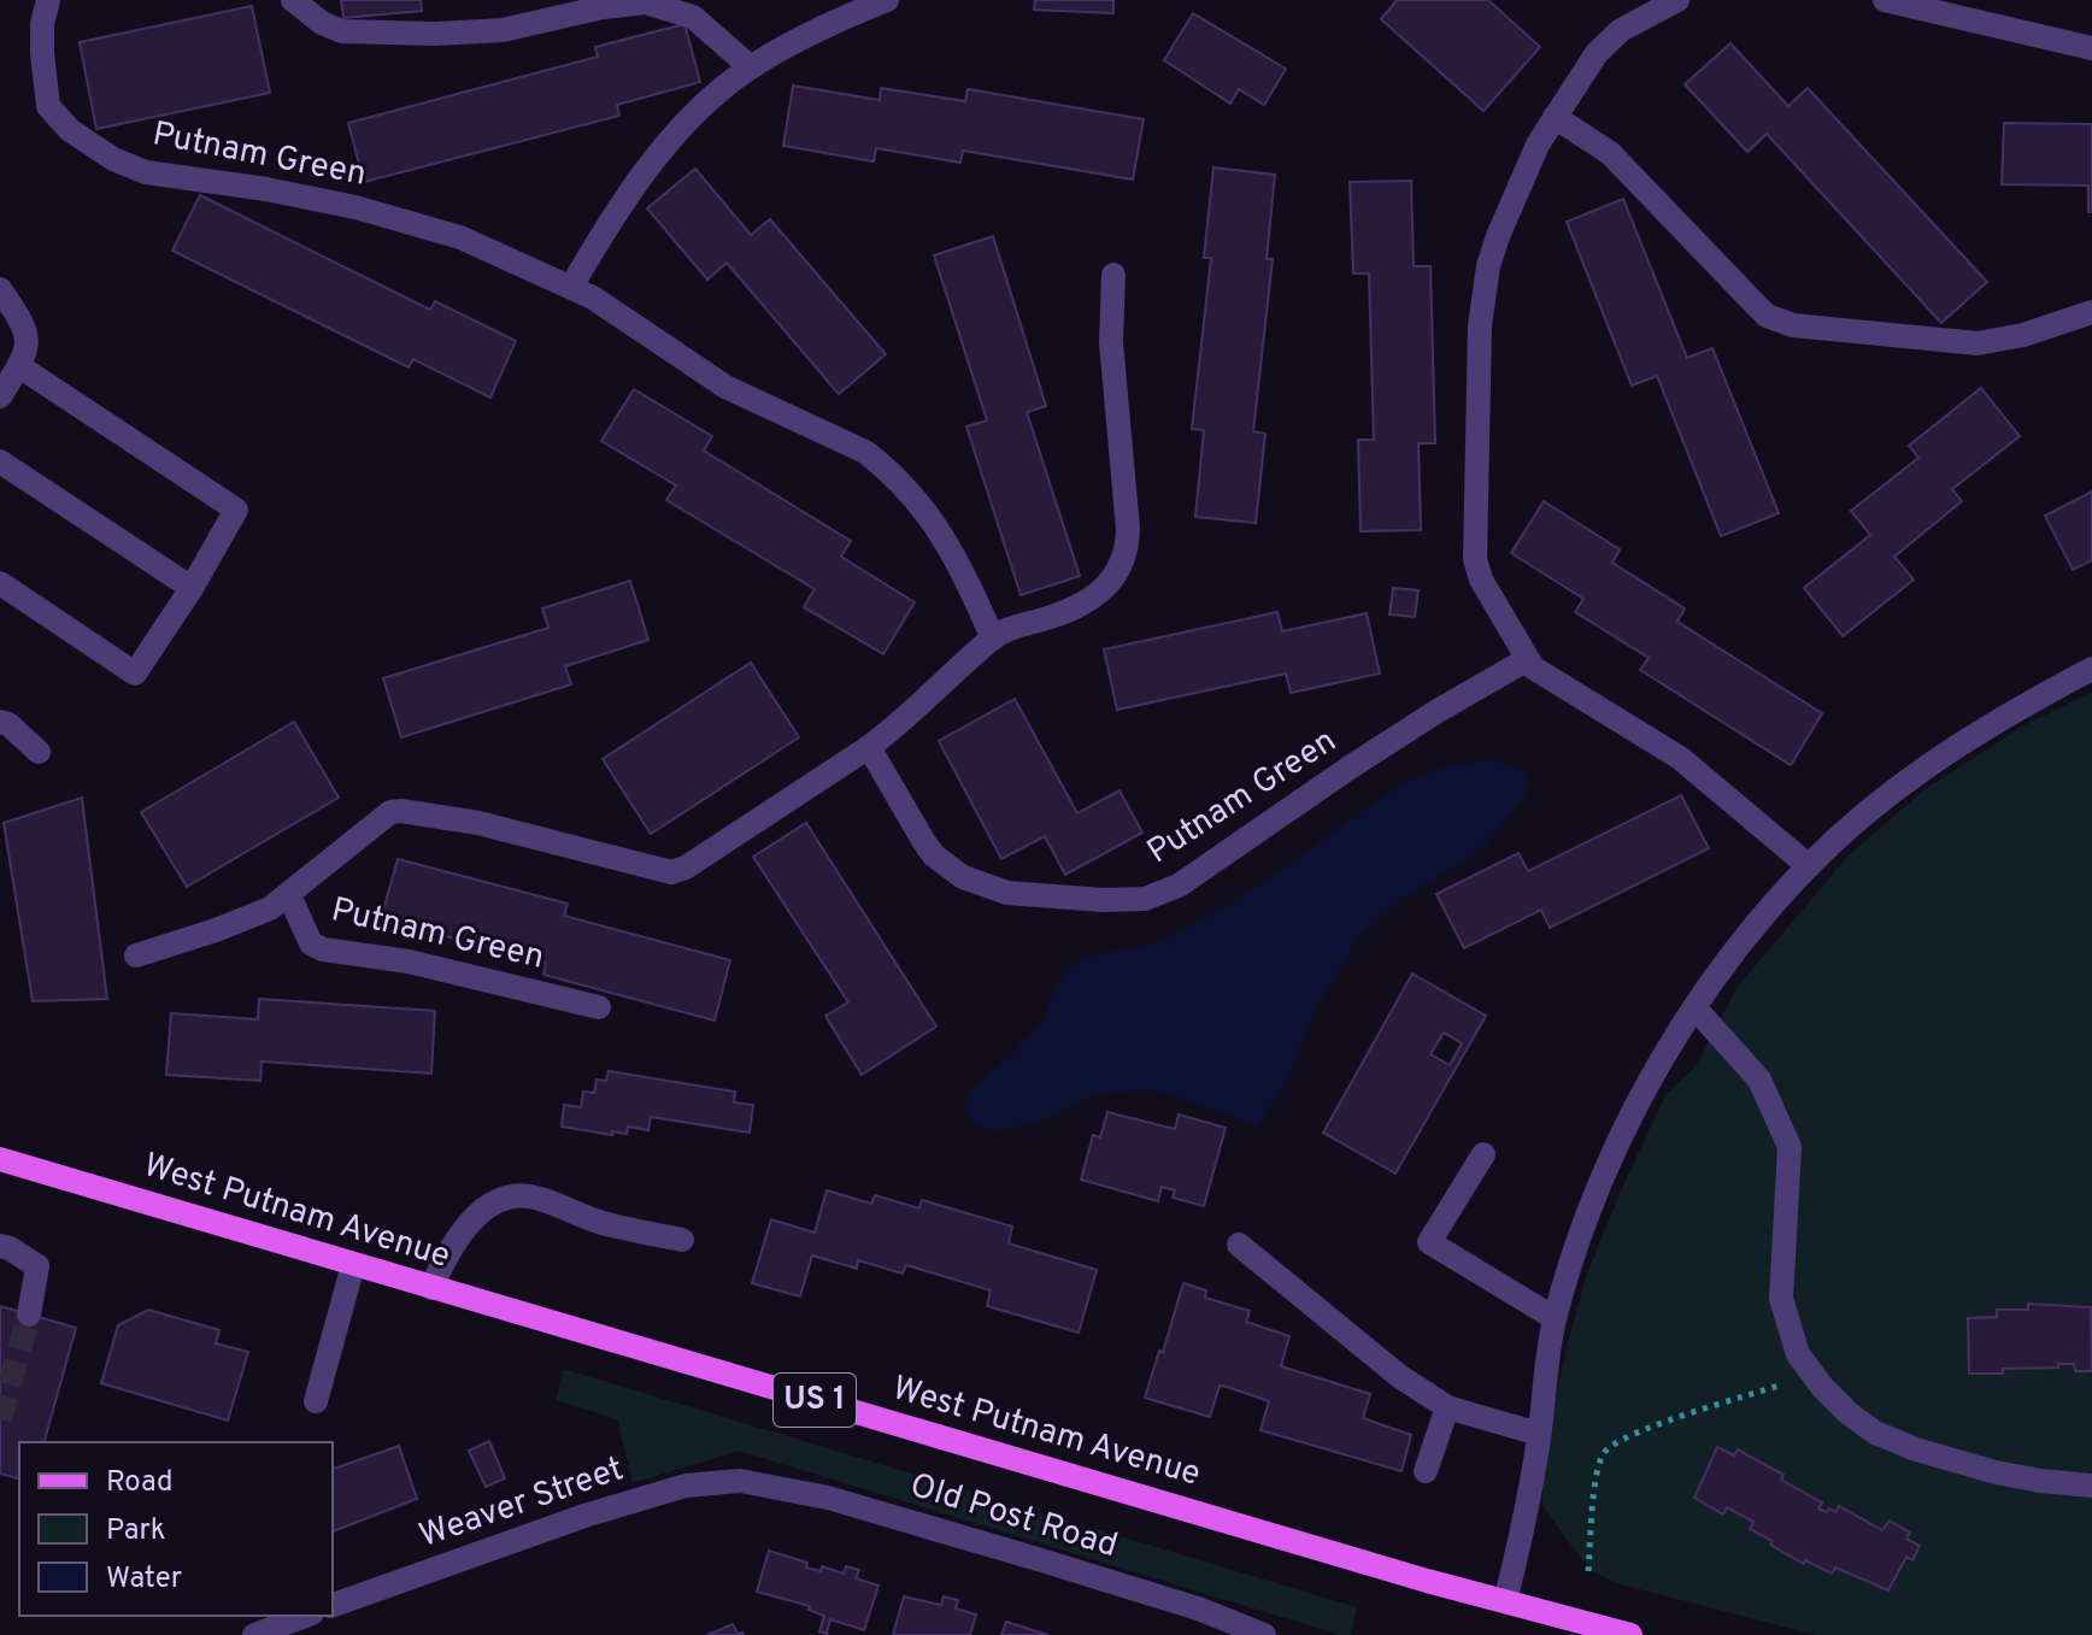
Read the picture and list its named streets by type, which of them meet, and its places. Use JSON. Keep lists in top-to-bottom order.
{
  "streets": {
    "main road": ["West Putnam Avenue", "US 1"],
    "street": ["Putnam Green", "Weaver Street", "Old Post Road"]
  },
  "crossings": [
    ["Weaver Street", "Old Post Road"]
  ],
  "legend": ["Road", "Park", "Water"]
}
